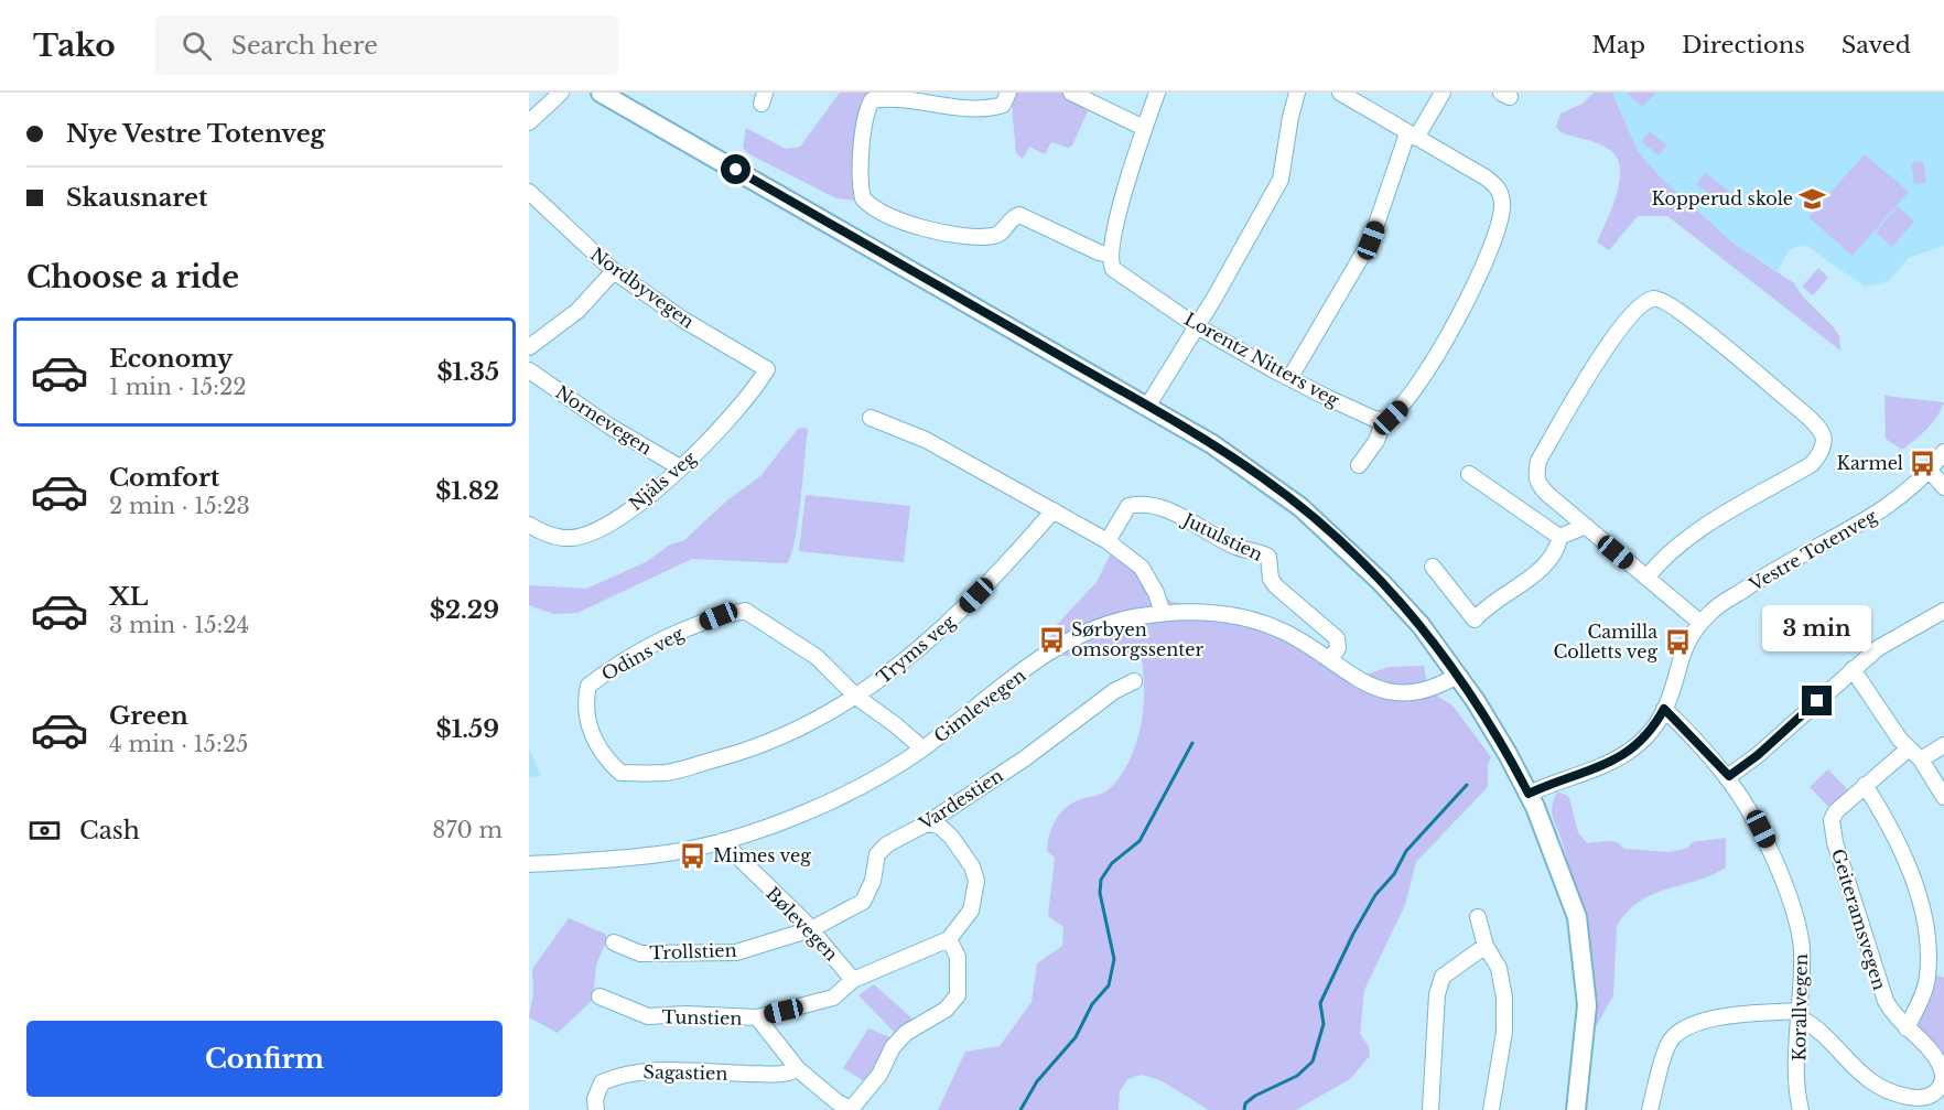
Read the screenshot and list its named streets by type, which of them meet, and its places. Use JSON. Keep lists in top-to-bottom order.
{
  "streets": {
    "street": [
      "Nordbyvegen",
      "Lorentz Nitters veg",
      "Nornevegen",
      "Njåls veg",
      "Jutulstien",
      "Vestre Totenveg",
      "Tryms veg",
      "Odins veg",
      "Gimlevegen",
      "Vardestien",
      "Geiteramsvegen",
      "Bølevegen",
      "Trollstien",
      "Korallvegen",
      "Tunstien",
      "Sagastien"
    ]
  },
  "crossings": [
    ["Nordbyvegen", "Njåls veg"],
    ["Nornevegen", "Njåls veg"],
    ["Jutulstien", "Gimlevegen"],
    ["Vestre Totenveg", "Korallvegen"],
    ["Tryms veg", "Odins veg"],
    ["Odins veg", "Gimlevegen"],
    ["Gimlevegen", "Bølevegen"],
    ["Vardestien", "Bølevegen"],
    ["Vardestien", "Trollstien"],
    ["Vardestien", "Tunstien"],
    ["Geiteramsvegen", "Korallvegen"],
    ["Bølevegen", "Trollstien"],
    ["Bølevegen", "Tunstien"]
  ],
  "places": {
    "school or university": ["Kopperud skole"],
    "bus stop": [
      "Karmel",
      "Sørbyen omsorgssenter",
      "Camilla Colletts veg",
      "Mimes veg"
    ]
  },
  "page": {
    "header": "Tako",
    "search": "Search here",
    "nav": ["Map", "Directions", "Saved"],
    "banner": ["Nye Vestre Totenveg", "Skausnaret"],
    "heading": "Choose a ride",
    "list": [
      {
        "name": "Economy",
        "note": "1 min · 15:22",
        "value": "$1.35"
      },
      {
        "name": "Comfort",
        "note": "2 min · 15:23",
        "value": "$1.82"
      },
      {
        "name": "XL",
        "note": "3 min · 15:24",
        "value": "$2.29"
      },
      {
        "name": "Green",
        "note": "4 min · 15:25",
        "value": "$1.59"
      }
    ],
    "bubble": "3 min",
    "pay": ["Cash", "870 m"],
    "buttons": "Confirm"
  }
}
